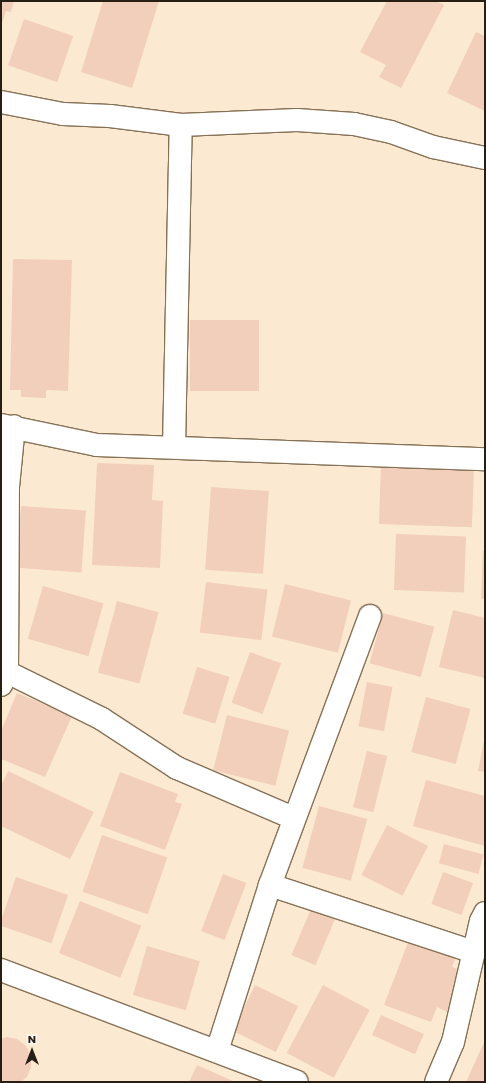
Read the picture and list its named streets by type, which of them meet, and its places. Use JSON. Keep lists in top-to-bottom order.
{
  "north": "top"
}
